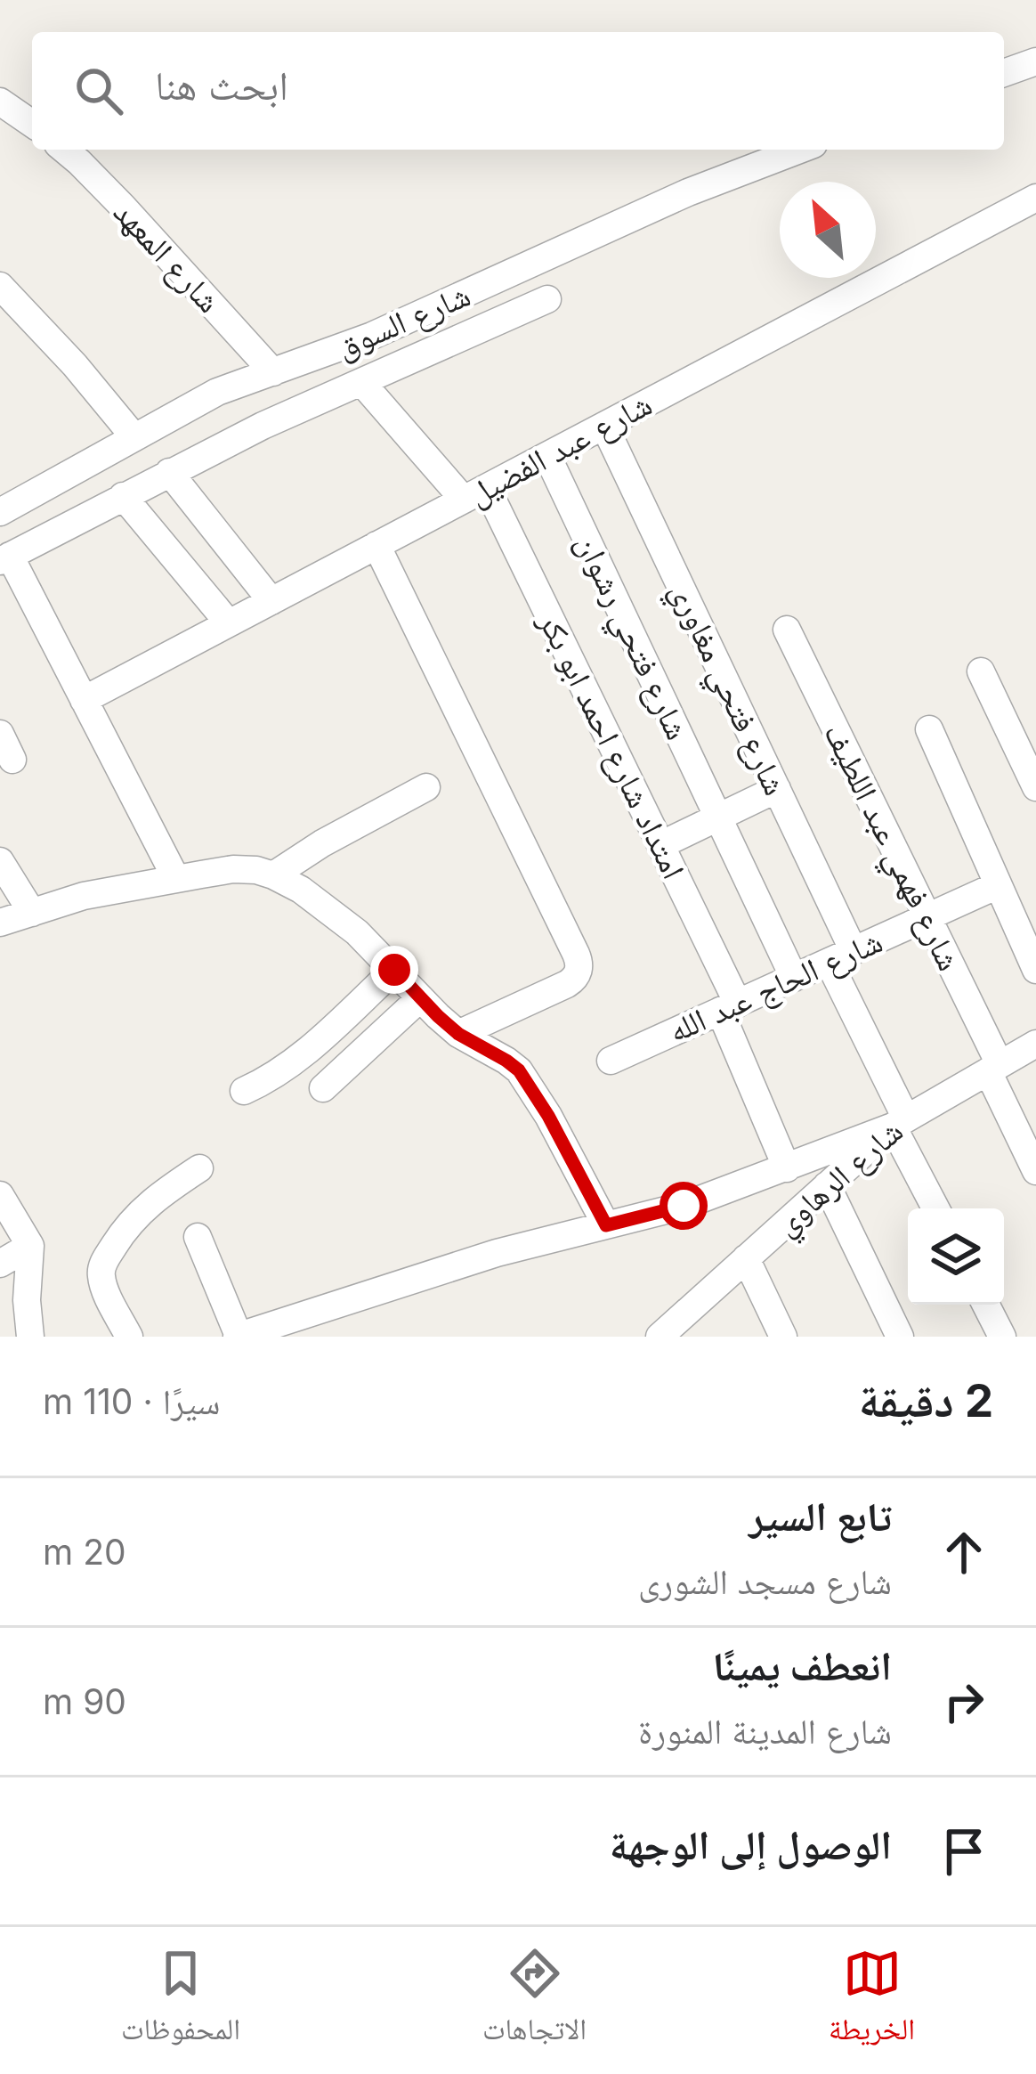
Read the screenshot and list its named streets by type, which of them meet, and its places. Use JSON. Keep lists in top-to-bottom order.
{
  "streets": {
    "street": [
      "شارع المعهد",
      "شارع السوق",
      "شارع عبد الفضيل",
      "شارع فتحي رشوان",
      "شارع فتحي مغاوري",
      "امتداد شارع احمد ابو بكر",
      "شارع فهمي عبد اللطيف",
      "شارع الحاج عبد الله",
      "شارع الرهاوي"
    ]
  },
  "crossings": [
    ["شارع المعهد", "شارع السوق"],
    ["شارع عبد الفضيل", "شارع فتحي رشوان"],
    ["شارع عبد الفضيل", "شارع فتحي مغاوري"],
    ["شارع عبد الفضيل", "امتداد شارع احمد ابو بكر"],
    ["شارع فتحي رشوان", "شارع الحاج عبد الله"],
    ["شارع فتحي مغاوري", "شارع الحاج عبد الله"],
    ["شارع فتحي مغاوري", "شارع الرهاوي"],
    ["امتداد شارع احمد ابو بكر", "شارع الحاج عبد الله"],
    ["شارع فهمي عبد اللطيف", "شارع الحاج عبد الله"],
    ["شارع فهمي عبد اللطيف", "شارع الرهاوي"]
  ],
  "north": "top left",
  "page": {
    "search": "ابحث هنا",
    "heading": ["2 دقيقة", "سيرًا · 110 m"],
    "list": [
      ["تابع السير", "شارع مسجد الشورى", "20 m"],
      ["انعطف يمينًا", "شارع المدينة المنورة", "90 m"],
      "الوصول إلى الوجهة"
    ],
    "nav": ["الخريطة", "الاتجاهات", "المحفوظات"]
  }
}
